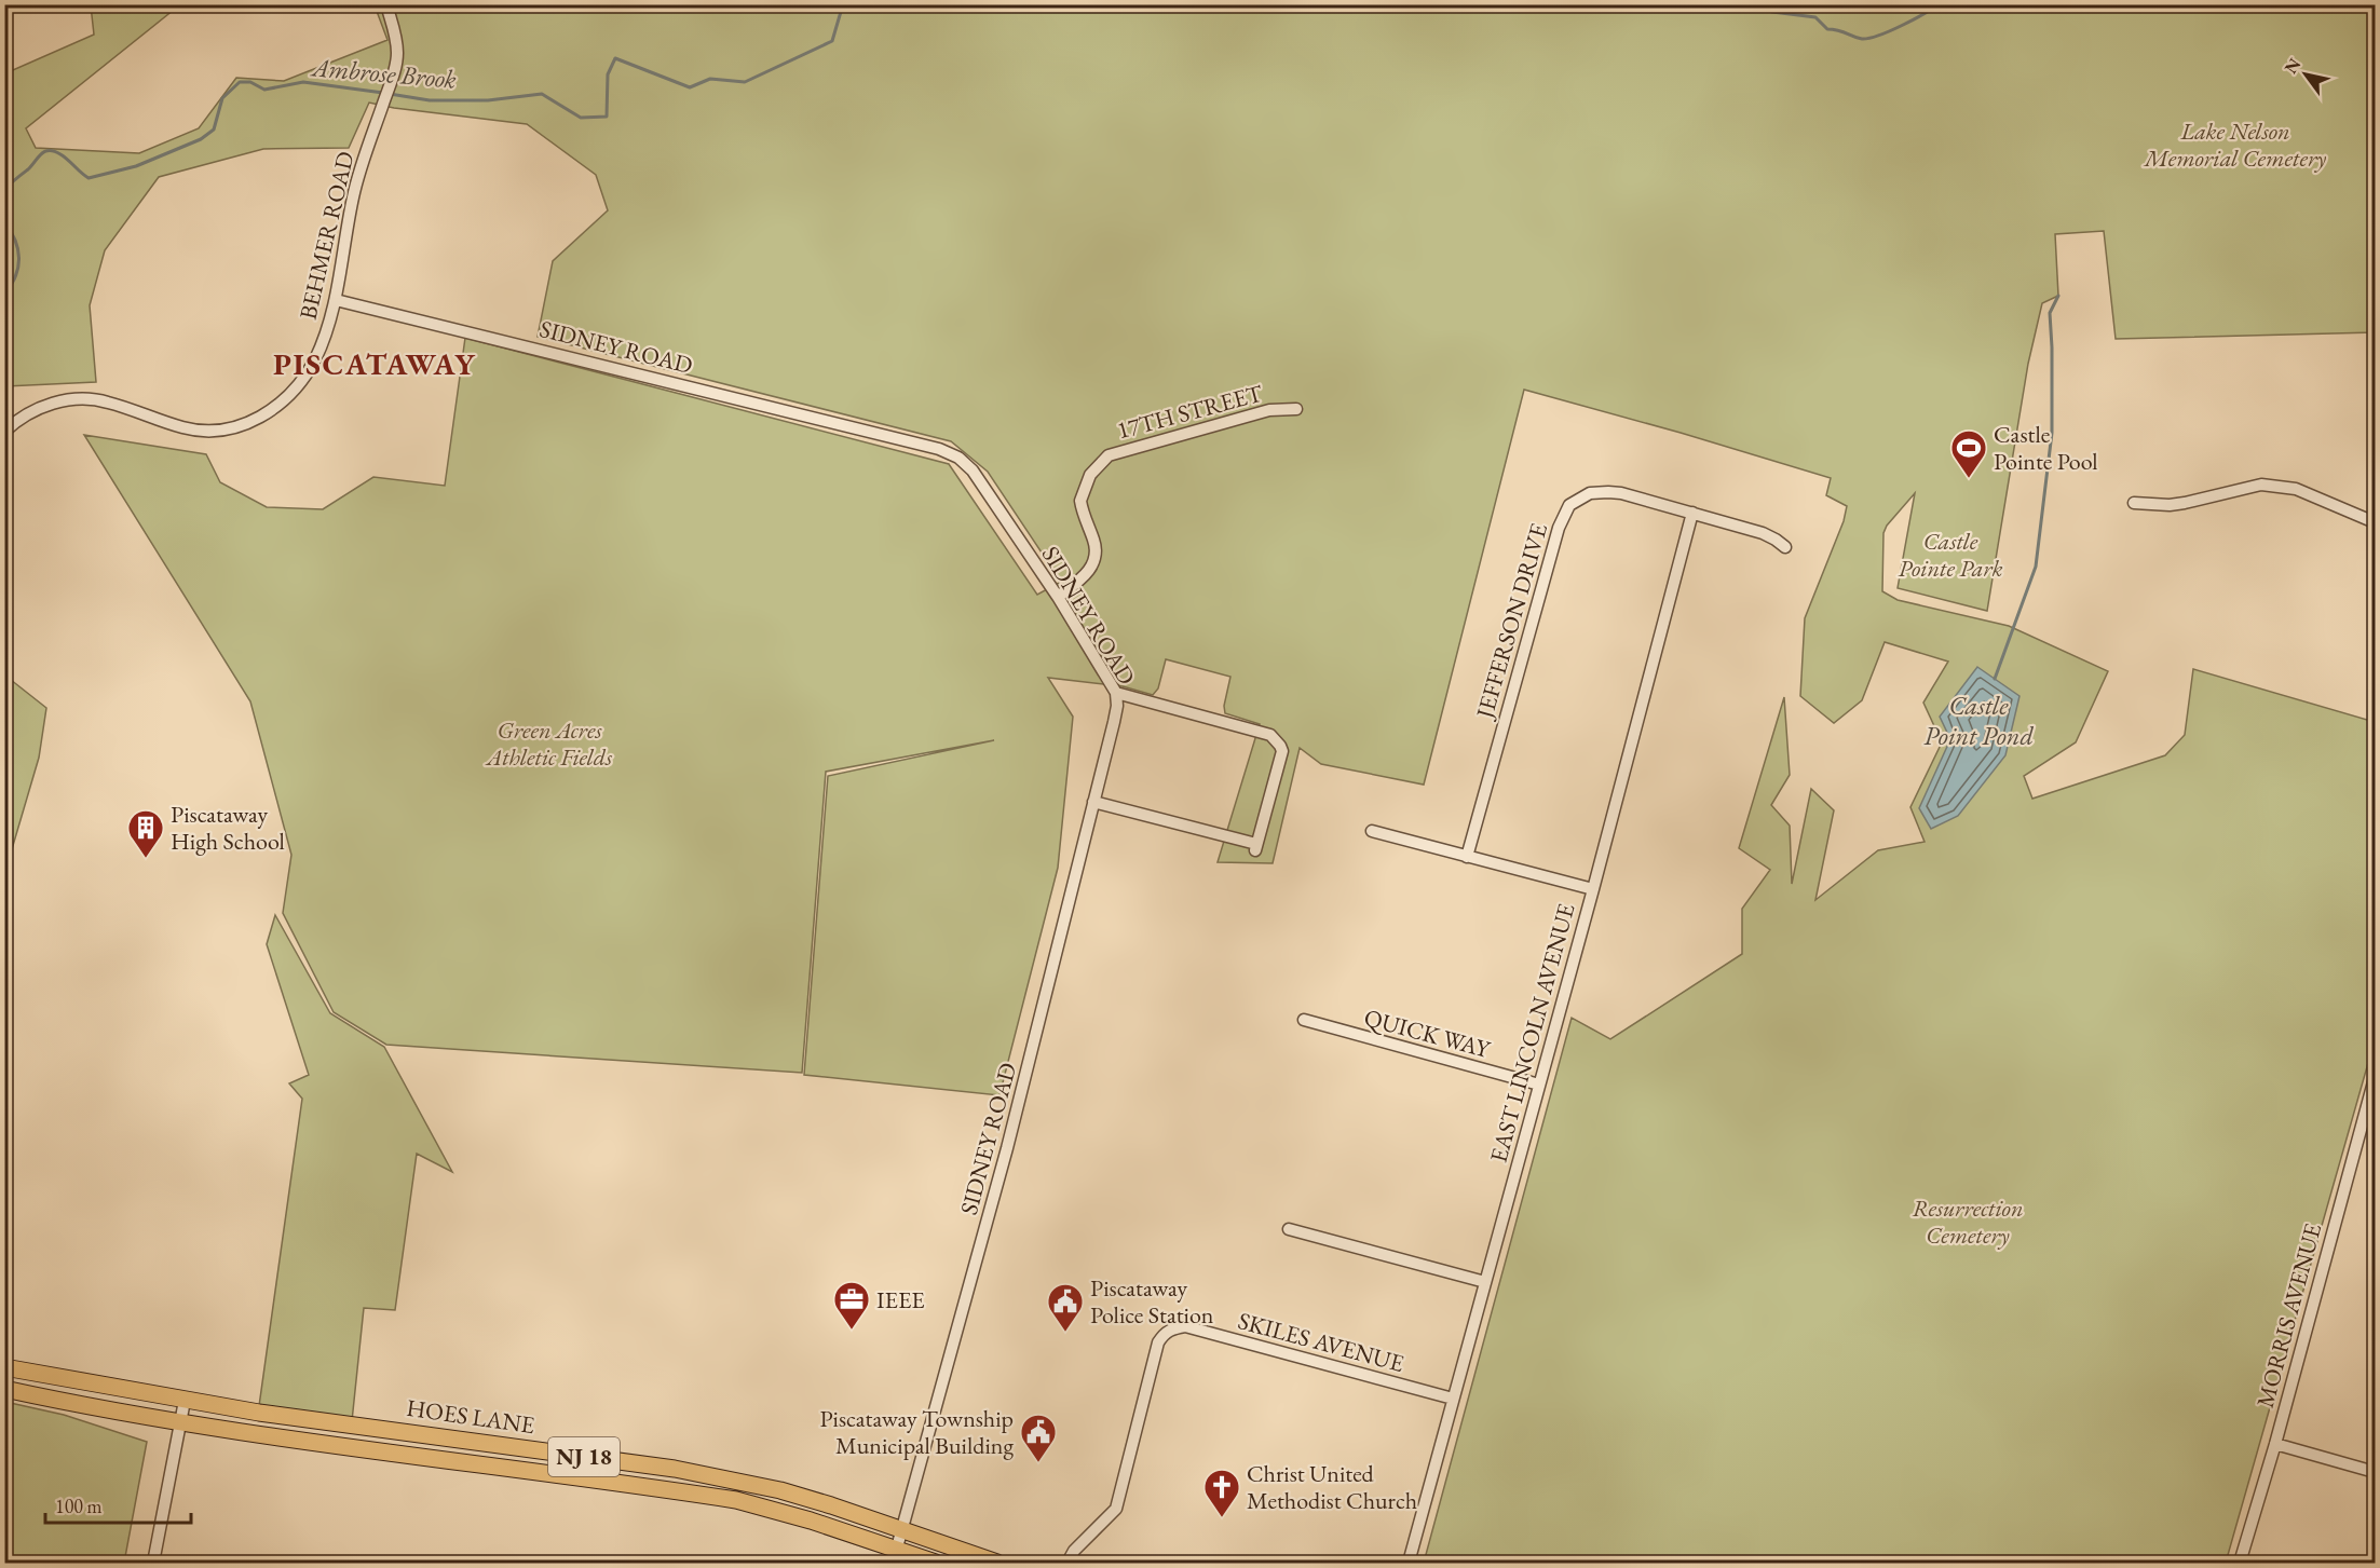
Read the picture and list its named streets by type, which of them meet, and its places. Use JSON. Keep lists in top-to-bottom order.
{
  "streets": {
    "highway": ["HOES LANE", "NJ 18"],
    "street": [
      "BEHMER ROAD",
      "SIDNEY ROAD",
      "17TH STREET",
      "JEFFERSON DRIVE",
      "QUICK WAY",
      "EAST LINCOLN AVENUE",
      "MORRIS AVENUE",
      "SKILES AVENUE"
    ]
  },
  "crossings": [
    ["BEHMER ROAD", "SIDNEY ROAD"],
    ["SIDNEY ROAD", "17TH STREET"],
    ["SIDNEY ROAD", "HOES LANE"],
    ["JEFFERSON DRIVE", "EAST LINCOLN AVENUE"],
    ["QUICK WAY", "EAST LINCOLN AVENUE"],
    ["EAST LINCOLN AVENUE", "SKILES AVENUE"]
  ],
  "districts": ["PISCATAWAY"],
  "water": ["Ambrose Brook", "Castle Point Pond"],
  "parks": [
    "Lake Nelson Memorial Cemetery",
    "Castle Pointe Park",
    "Green Acres Athletic Fields",
    "Resurrection Cemetery"
  ],
  "places": {
    "sports": ["Castle Pointe Pool"],
    "building": ["Piscataway High School"],
    "office": ["IEEE"],
    "public building": ["Piscataway Police Station", "Piscataway Township Municipal Building"],
    "church": ["Christ United Methodist Church"]
  },
  "scale_bar": "100 m",
  "north": "top left"
}
